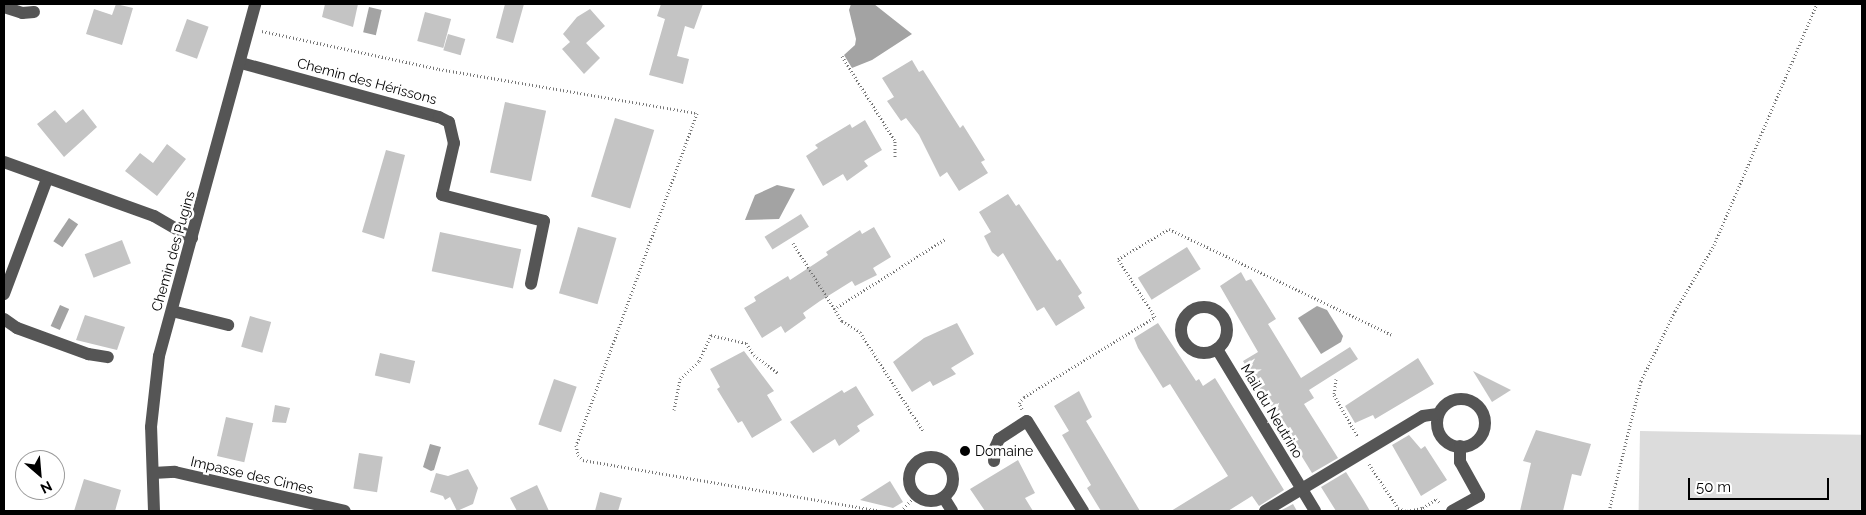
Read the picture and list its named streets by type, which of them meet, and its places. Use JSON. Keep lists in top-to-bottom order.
{
  "streets": {
    "street": [
      "Chemin des Hérissons",
      "Chemin des Pugins",
      "Mail du Neutrino",
      "Impasse des Cimes"
    ]
  },
  "crossings": [
    ["Chemin des Hérissons", "Chemin des Pugins"],
    ["Chemin des Pugins", "Impasse des Cimes"]
  ],
  "places": ["Domaine"],
  "scale_bar": "50 m",
  "north": "bottom right"
}
